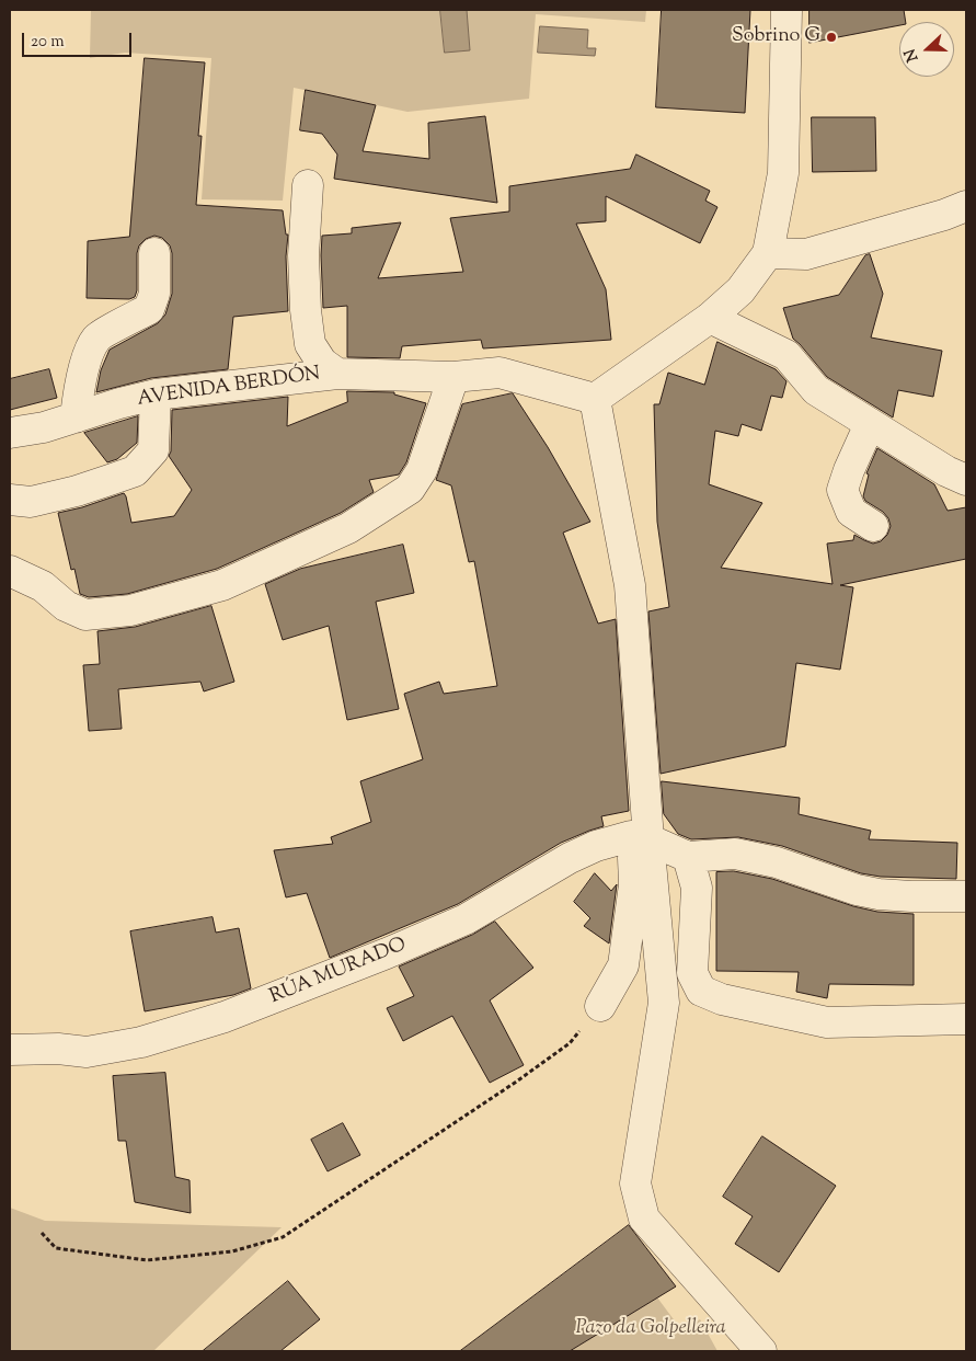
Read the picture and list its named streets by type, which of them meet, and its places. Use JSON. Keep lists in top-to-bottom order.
{
  "streets": {
    "street": ["AVENIDA BERDÓN", "RÚA MURADO"]
  },
  "parks": ["Pazo da Golpelleira"],
  "places": ["Sobrino G"],
  "scale_bar": "20 m",
  "north": "left"
}
